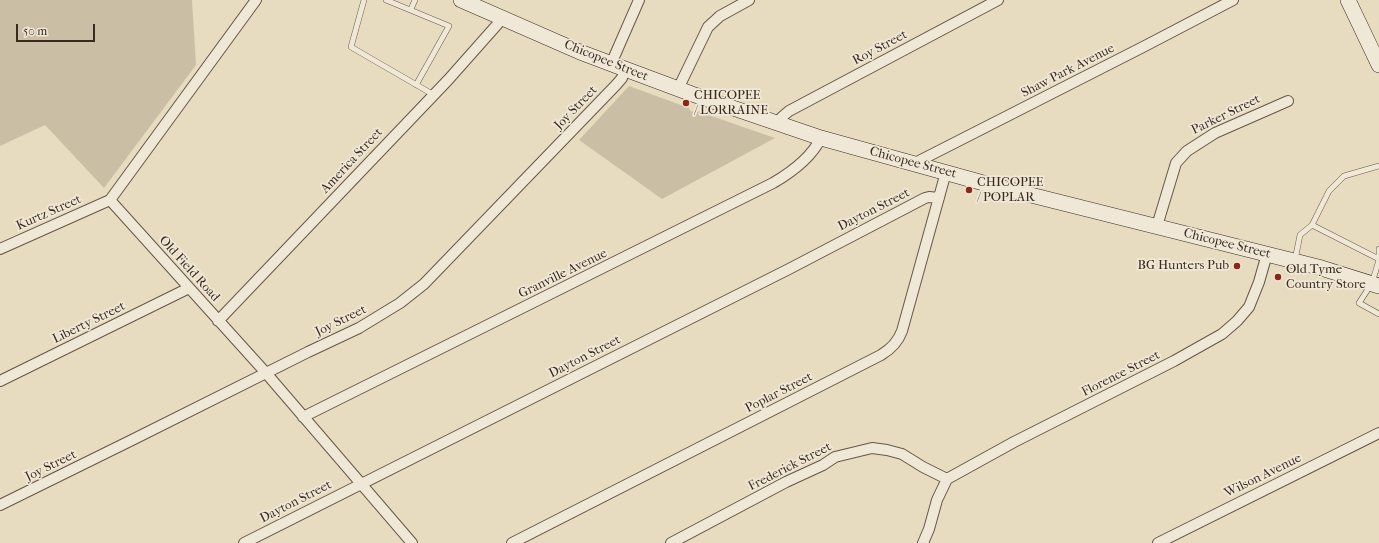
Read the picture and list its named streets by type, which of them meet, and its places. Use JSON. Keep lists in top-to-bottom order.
{
  "streets": {
    "main road": ["Chicopee Street"],
    "street": [
      "Roy Street",
      "Shaw Park Avenue",
      "Joy Street",
      "Parker Street",
      "America Street",
      "Dayton Street",
      "Kurtz Street",
      "Old Field Road",
      "Granville Avenue",
      "Liberty Street",
      "Florence Street",
      "Poplar Street",
      "Frederick Street",
      "Wilson Avenue"
    ]
  },
  "crossings": [
    ["Roy Street", "Chicopee Street"],
    ["Chicopee Street", "Shaw Park Avenue"],
    ["Chicopee Street", "Joy Street"],
    ["Chicopee Street", "Parker Street"],
    ["Chicopee Street", "America Street"],
    ["Chicopee Street", "Granville Avenue"],
    ["Chicopee Street", "Florence Street"],
    ["Chicopee Street", "Poplar Street"],
    ["Joy Street", "Old Field Road"],
    ["America Street", "Old Field Road"],
    ["Dayton Street", "Old Field Road"],
    ["Dayton Street", "Poplar Street"],
    ["Kurtz Street", "Old Field Road"],
    ["Old Field Road", "Granville Avenue"],
    ["Old Field Road", "Liberty Street"],
    ["Florence Street", "Frederick Street"]
  ],
  "places": [
    "CHICOPEE / LORRAINE",
    "CHICOPEE / POPLAR",
    "BG Hunters Pub",
    "Old Tyme Country Store"
  ],
  "scale_bar": "50 m"
}
